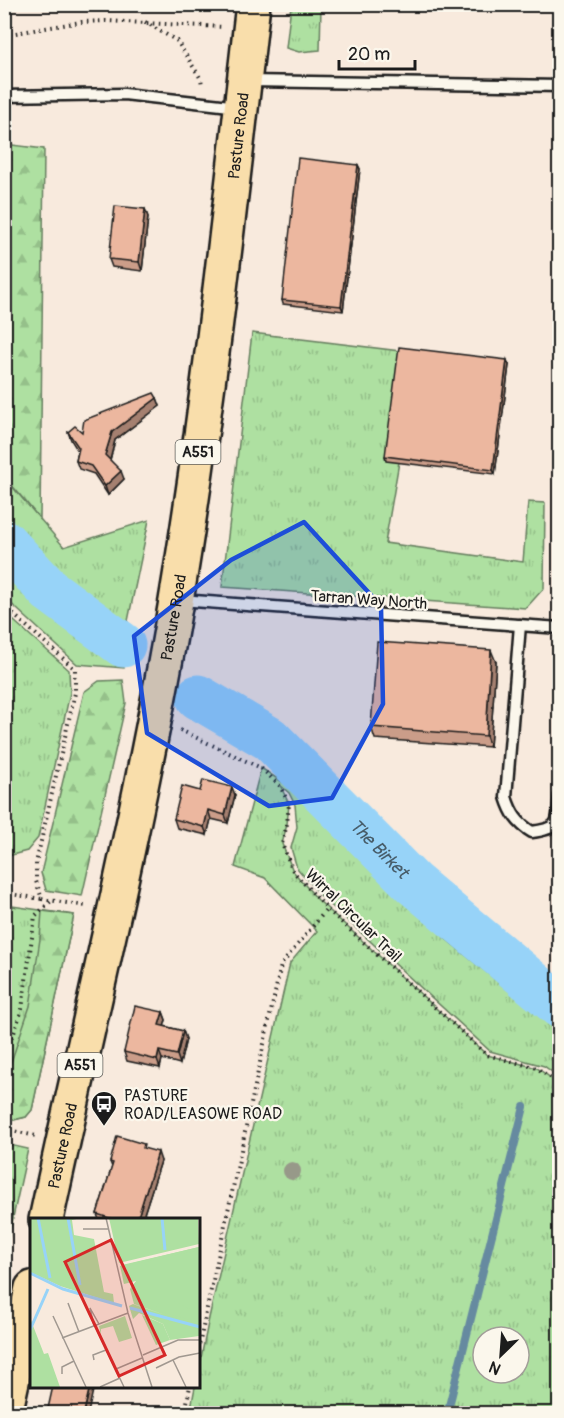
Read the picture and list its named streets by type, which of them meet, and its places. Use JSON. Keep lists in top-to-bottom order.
{
  "streets": {
    "main road": ["Pasture Road", "A551"],
    "lane": ["Tarran Way North"],
    "path": ["Wirral Circular Trail"]
  },
  "crossings": [
    ["Pasture Road", "Tarran Way North"],
    ["Pasture Road", "Wirral Circular Trail"]
  ],
  "water": ["The Birket"],
  "places": {
    "bus stop": ["PASTURE ROAD/LEASOWE ROAD"]
  },
  "scale_bar": "20 m",
  "north": "bottom left"
}
